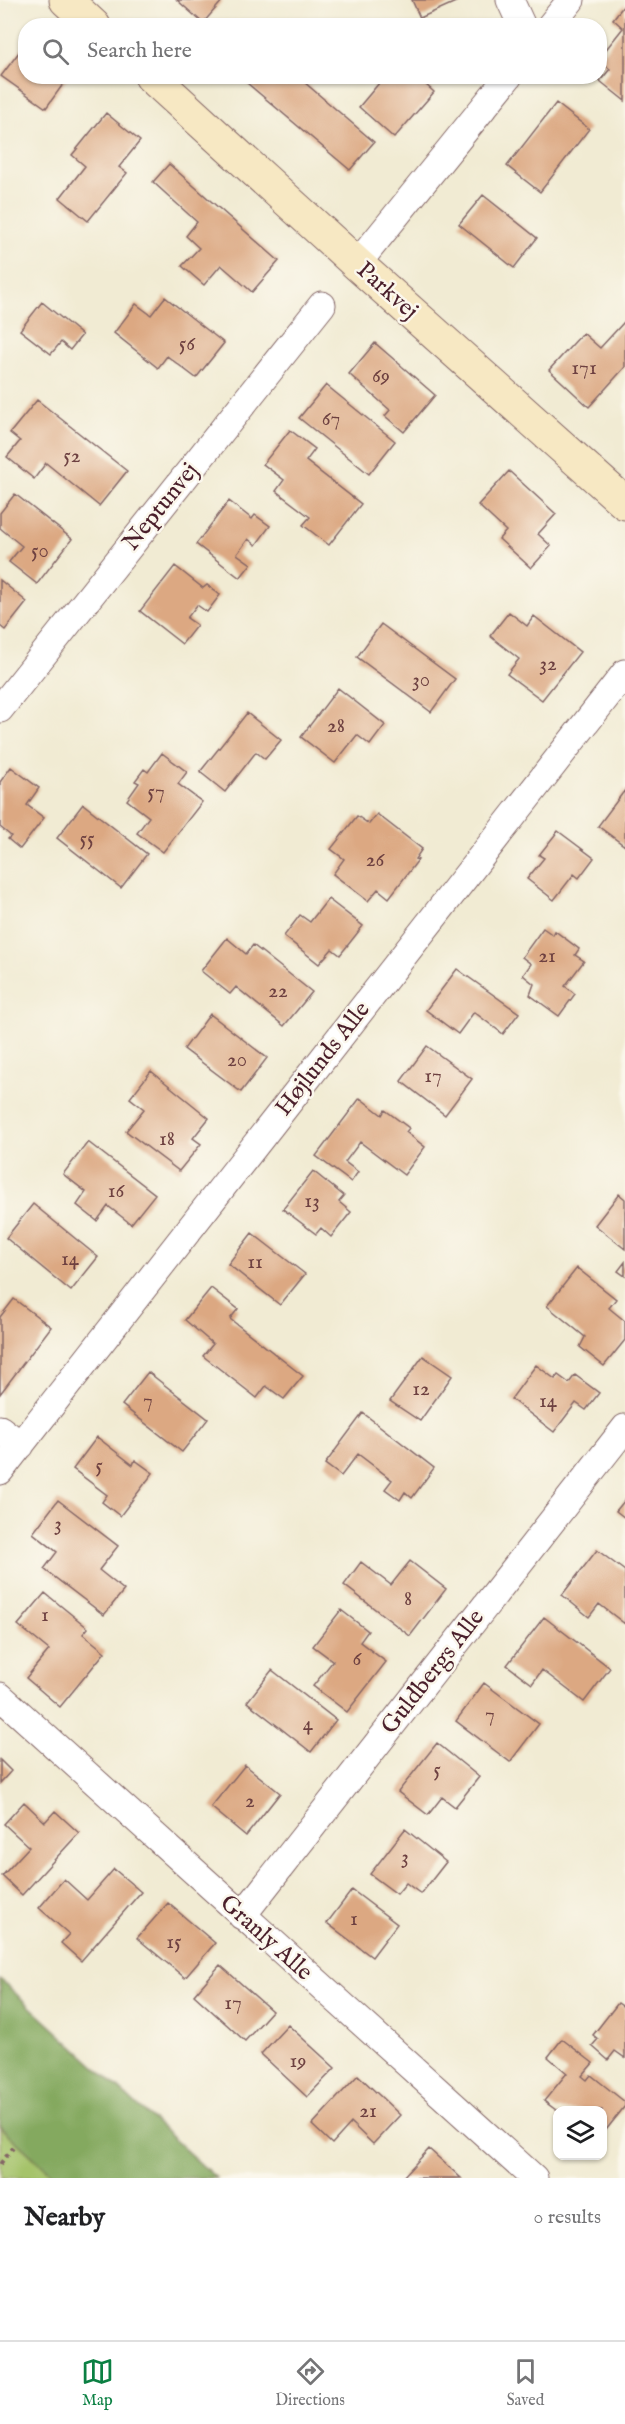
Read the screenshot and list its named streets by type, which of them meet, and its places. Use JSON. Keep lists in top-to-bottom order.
{
  "streets": {
    "street": [
      "Parkvej",
      "Neptunvej",
      "Højlunds Alle",
      "Guldbergs Alle",
      "Granly Alle"
    ]
  },
  "crossings": [
    ["Guldbergs Alle", "Granly Alle"]
  ],
  "house_numbers": [
    "56",
    "171",
    "69",
    "67",
    "52",
    "50",
    "32",
    "30",
    "28",
    "57",
    "55",
    "26",
    "21",
    "22",
    "20",
    "17",
    "18",
    "16",
    "13",
    "14",
    "11",
    "12",
    "7",
    "14",
    "5",
    "3",
    "8",
    "1",
    "6",
    "7",
    "4",
    "5",
    "2",
    "3",
    "1",
    "15",
    "17",
    "19",
    "21"
  ],
  "page": {
    "search": "Search here",
    "heading": ["Nearby", "0 results"],
    "nav": ["Map", "Directions", "Saved"]
  }
}
